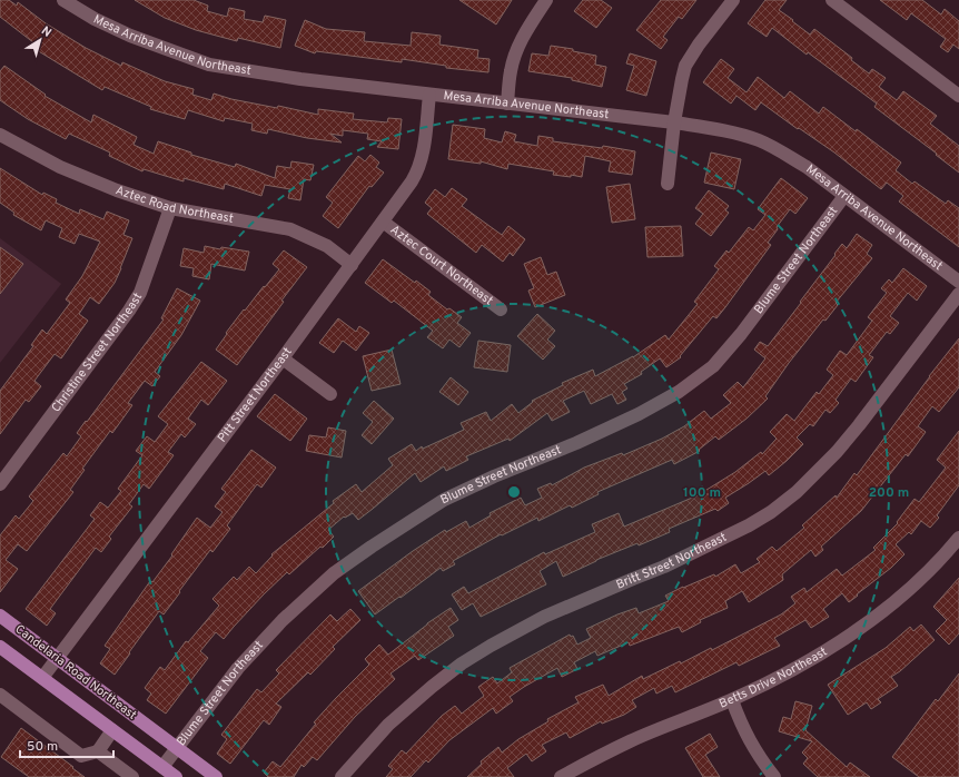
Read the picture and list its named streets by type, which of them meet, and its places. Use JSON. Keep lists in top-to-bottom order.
{
  "streets": {
    "main road": ["Candelaria Road Northeast"],
    "street": [
      "Mesa Arriba Avenue Northeast",
      "Aztec Road Northeast",
      "Blume Street Northeast",
      "Aztec Court Northeast",
      "Christine Street Northeast",
      "Pitt Street Northeast",
      "Britt Street Northeast",
      "Betts Drive Northeast"
    ]
  },
  "crossings": [
    ["Mesa Arriba Avenue Northeast", "Blume Street Northeast"],
    ["Mesa Arriba Avenue Northeast", "Pitt Street Northeast"],
    ["Aztec Road Northeast", "Christine Street Northeast"],
    ["Aztec Road Northeast", "Pitt Street Northeast"],
    ["Blume Street Northeast", "Candelaria Road Northeast"],
    ["Aztec Court Northeast", "Pitt Street Northeast"],
    ["Pitt Street Northeast", "Candelaria Road Northeast"]
  ],
  "scale_bar": "50 m",
  "north": "top right",
  "rings": ["100 m", "200 m"]
}
